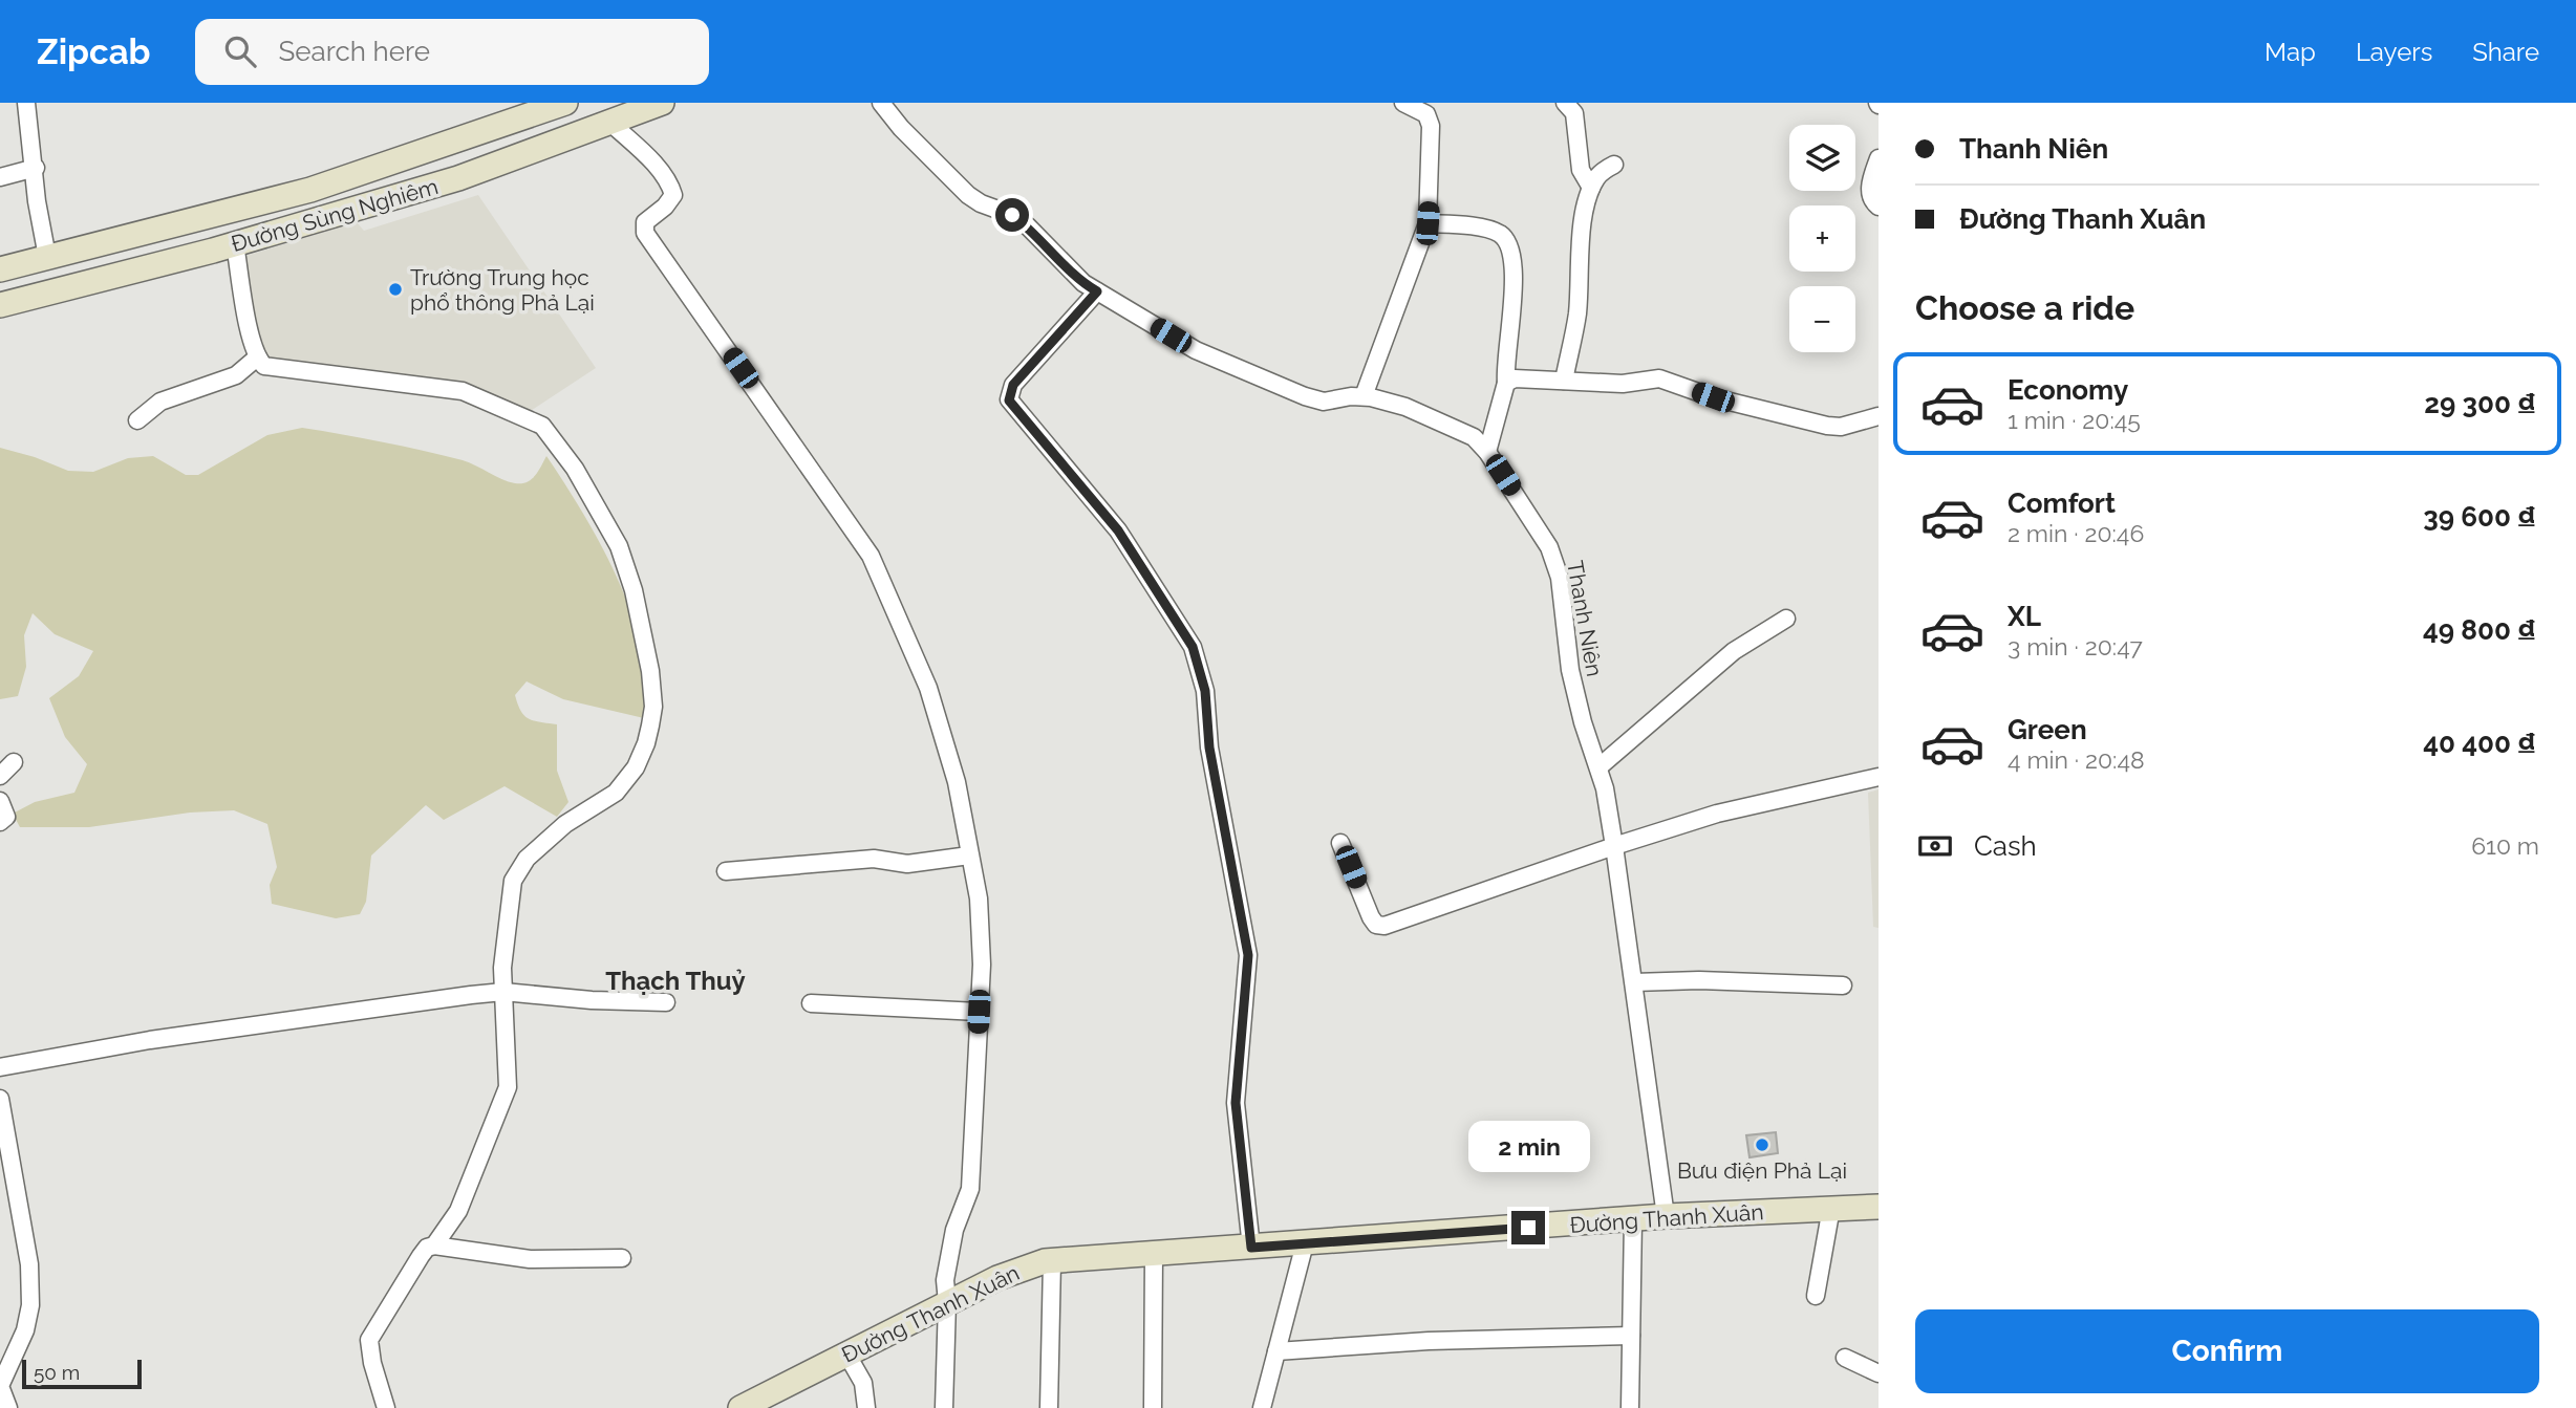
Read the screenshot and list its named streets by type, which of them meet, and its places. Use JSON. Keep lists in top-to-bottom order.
{
  "streets": {
    "street": ["Đường Sùng Nghiêm", "Thanh Niên", "Đường Thanh Xuân"]
  },
  "crossings": [
    ["Thanh Niên", "Đường Thanh Xuân"]
  ],
  "districts": ["Thạch Thuỷ"],
  "places": ["Trường Trung học phổ thông Phả Lại", "Bưu điện Phả Lại"],
  "scale_bar": "50 m",
  "page": {
    "header": "Zipcab",
    "search": "Search here",
    "nav": ["Map", "Layers", "Share"],
    "banner": ["Thanh Niên", "Đường Thanh Xuân"],
    "map_buttons": ["+", "−"],
    "heading": "Choose a ride",
    "list": [
      {
        "name": "Economy",
        "note": "1 min · 20:45",
        "value": "29 300 ₫"
      },
      {
        "name": "Comfort",
        "note": "2 min · 20:46",
        "value": "39 600 ₫"
      },
      {
        "name": "XL",
        "note": "3 min · 20:47",
        "value": "49 800 ₫"
      },
      {
        "name": "Green",
        "note": "4 min · 20:48",
        "value": "40 400 ₫"
      }
    ],
    "pay": ["Cash", "610 m"],
    "bubble": "2 min",
    "buttons": "Confirm",
    "scale": "50 m"
  }
}
